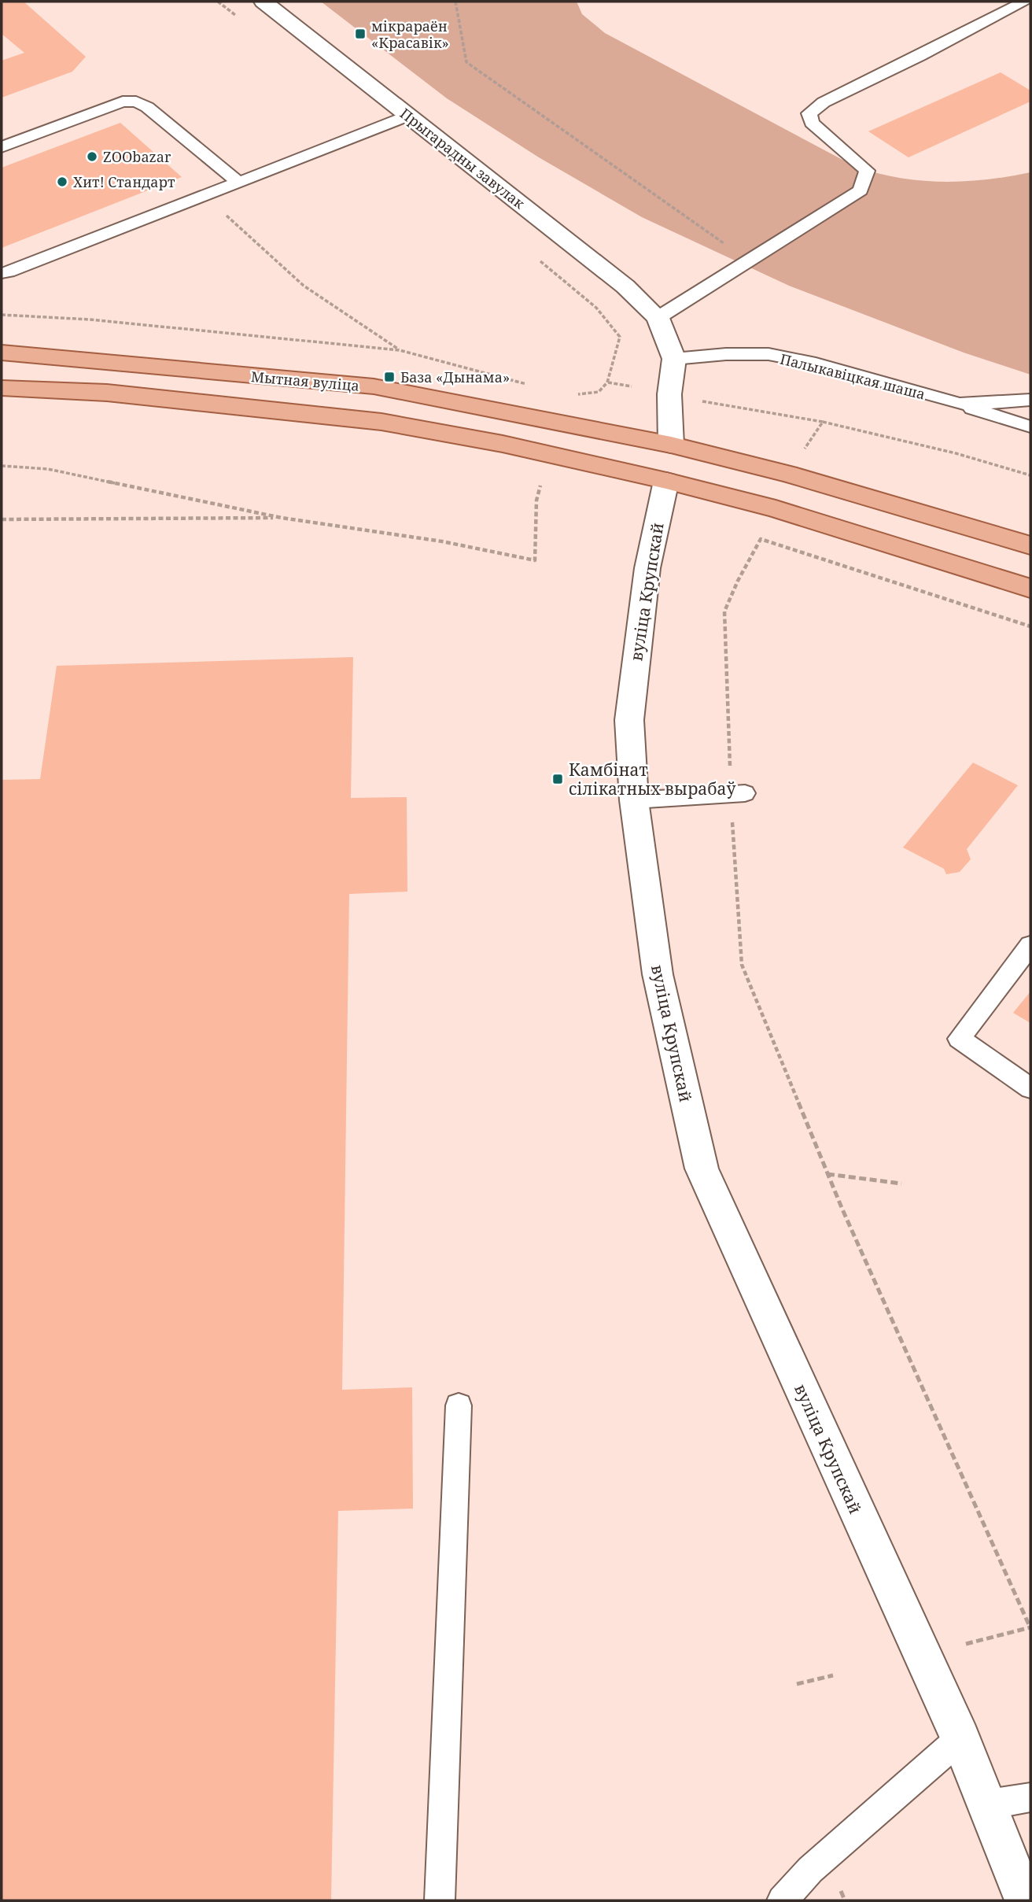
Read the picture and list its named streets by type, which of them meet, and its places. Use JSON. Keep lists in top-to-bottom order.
{
  "streets": {
    "main road": ["Прыгарадны завулак", "Мытная вуліца", "вуліца Крупскай"],
    "lane": ["Палыкавіцкая шаша"]
  },
  "crossings": [
    ["Мытная вуліца", "вуліца Крупскай"]
  ],
  "places": {
    "transit": ["мікрараён «Красавік»", "База «Дынама»", "Камбінат сілікатных вырабаў"],
    "other": ["ZOObazar", "Хит! Стандарт"]
  }
}
